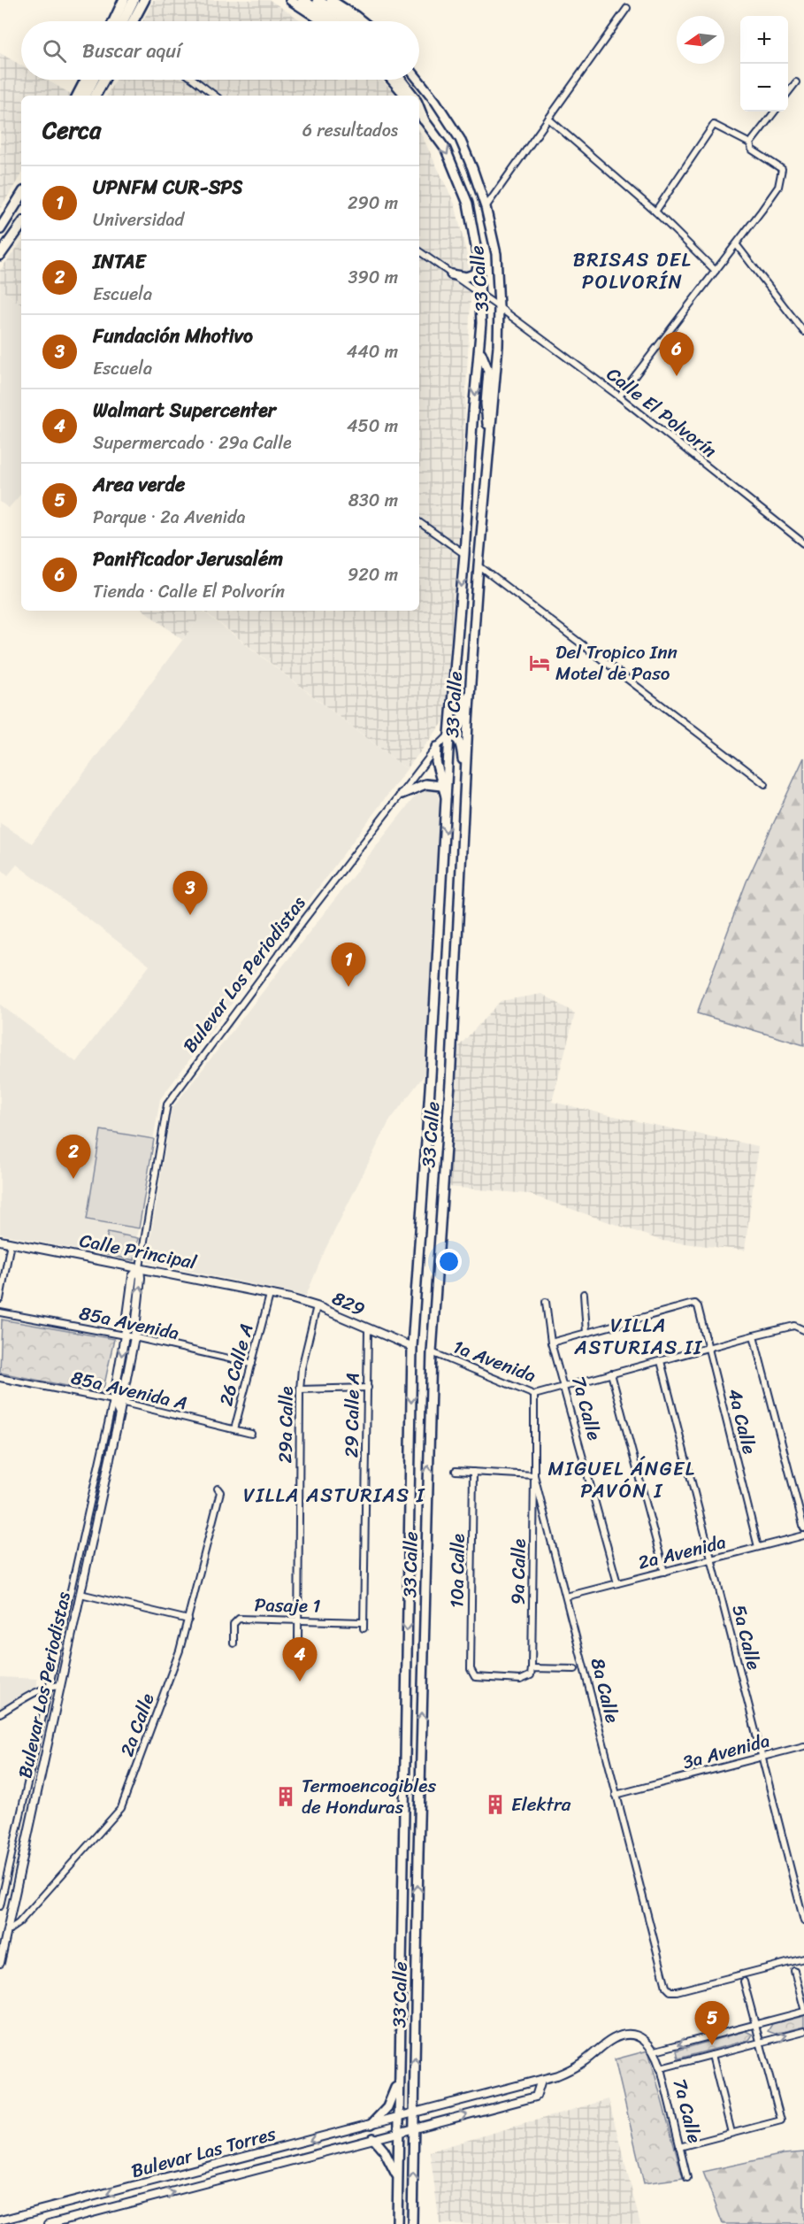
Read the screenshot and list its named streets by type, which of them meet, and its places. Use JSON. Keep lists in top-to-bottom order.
{
  "streets": {
    "main road": ["33 Calle"],
    "street": [
      "Calle El Polvorín",
      "Bulevar Los Periodistas",
      "Calle Principal",
      "829",
      "85a Avenida",
      "1a Avenida",
      "26 Calle A",
      "85a Avenida A",
      "7a Calle",
      "29 Calle A",
      "4a Calle",
      "29a Calle",
      "2a Avenida",
      "10a Calle",
      "9a Calle",
      "Pasaje 1",
      "5a Calle",
      "8a Calle",
      "2a Calle",
      "3a Avenida",
      "Bulevar Las Torres"
    ]
  },
  "crossings": [
    ["33 Calle", "Calle El Polvorín"],
    ["33 Calle", "Bulevar Los Periodistas"],
    ["33 Calle", "829"],
    ["33 Calle", "1a Avenida"],
    ["33 Calle", "Bulevar Las Torres"],
    ["Bulevar Los Periodistas", "Calle Principal"],
    ["Bulevar Los Periodistas", "85a Avenida"],
    ["Bulevar Los Periodistas", "85a Avenida A"],
    ["Bulevar Los Periodistas", "2a Calle"],
    ["Calle Principal", "829"],
    ["Calle Principal", "26 Calle A"],
    ["829", "26 Calle A"],
    ["829", "29 Calle A"],
    ["829", "29a Calle"],
    ["85a Avenida", "26 Calle A"],
    ["1a Avenida", "7a Calle"],
    ["1a Avenida", "4a Calle"],
    ["1a Avenida", "5a Calle"],
    ["1a Avenida", "8a Calle"],
    ["26 Calle A", "85a Avenida A"],
    ["7a Calle", "2a Avenida"],
    ["7a Calle", "Bulevar Las Torres"],
    ["29 Calle A", "Pasaje 1"],
    ["4a Calle", "2a Avenida"],
    ["29a Calle", "Pasaje 1"],
    ["2a Avenida", "5a Calle"],
    ["2a Avenida", "8a Calle"],
    ["10a Calle", "9a Calle"],
    ["9a Calle", "8a Calle"],
    ["5a Calle", "3a Avenida"],
    ["8a Calle", "3a Avenida"]
  ],
  "districts": [
    "BRISAS DEL POLVORÍN",
    "VILLA ASTURIAS II",
    "MIGUEL ÁNGEL PAVÓN I",
    "VILLA ASTURIAS I"
  ],
  "places": {
    "hotel": ["Del Tropico Inn Motel de Paso"],
    "building": ["Termoencogibles de Honduras", "Elektra"]
  },
  "north": "left",
  "page": {
    "map_buttons": ["+", "−"],
    "search": "Buscar aquí",
    "heading": ["Cerca", "6 resultados"],
    "list": [
      {
        "mark": "1",
        "name": "UPNFM CUR-SPS",
        "note": "Universidad",
        "value": "290 m"
      },
      {
        "mark": "2",
        "name": "INTAE",
        "note": "Escuela",
        "value": "390 m"
      },
      {
        "mark": "3",
        "name": "Fundación Mhotivo",
        "note": "Escuela",
        "value": "440 m"
      },
      {
        "mark": "4",
        "name": "Walmart Supercenter",
        "note": "Supermercado · 29a Calle",
        "value": "450 m"
      },
      {
        "mark": "5",
        "name": "Area verde",
        "note": "Parque · 2a Avenida",
        "value": "830 m"
      },
      {
        "mark": "6",
        "name": "Panificador Jerusalém",
        "note": "Tienda · Calle El Polvorín",
        "value": "920 m"
      }
    ],
    "pins": [
      "6",
      "3",
      "1",
      "2",
      "4",
      "5"
    ]
  }
}
